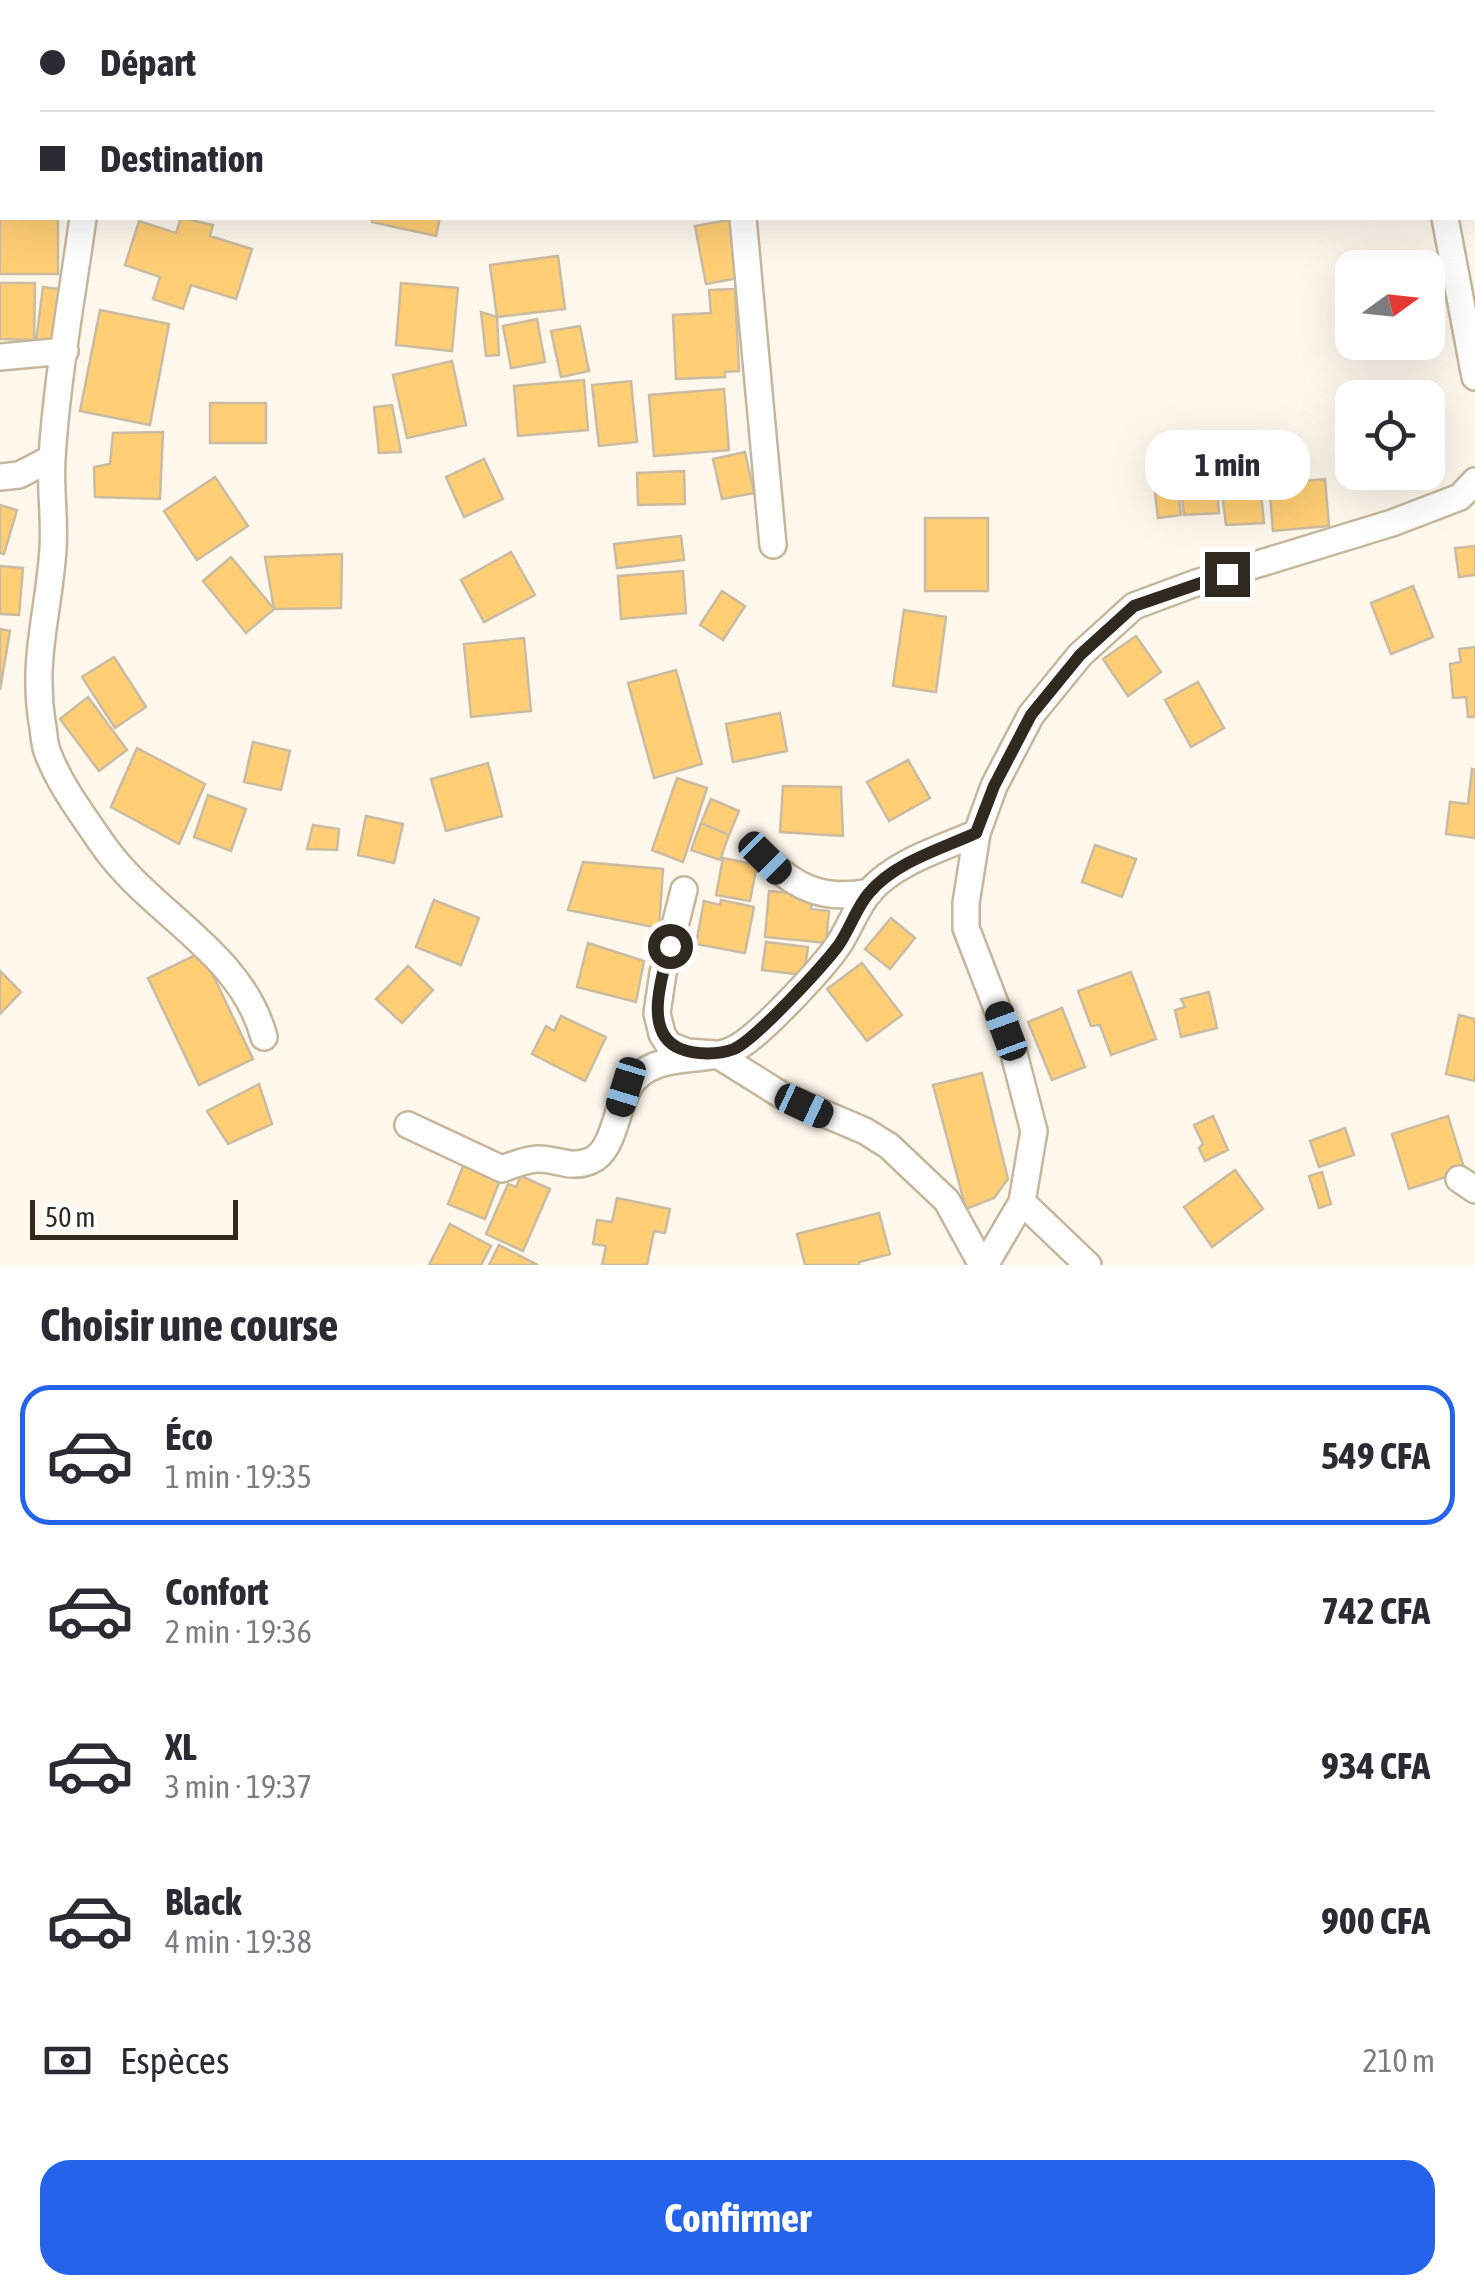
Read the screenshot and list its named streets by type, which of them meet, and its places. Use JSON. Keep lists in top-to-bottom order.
{
  "scale_bar": "50 m",
  "north": "right",
  "page": {
    "banner": ["Départ", "Destination"],
    "bubble": "1 min",
    "scale": "50 m",
    "heading": "Choisir une course",
    "list": [
      {
        "name": "Éco",
        "note": "1 min · 19:35",
        "value": "549 CFA"
      },
      {
        "name": "Confort",
        "note": "2 min · 19:36",
        "value": "742 CFA"
      },
      {
        "name": "XL",
        "note": "3 min · 19:37",
        "value": "934 CFA"
      },
      {
        "name": "Black",
        "note": "4 min · 19:38",
        "value": "900 CFA"
      }
    ],
    "pay": ["Espèces", "210 m"],
    "buttons": "Confirmer"
  }
}
